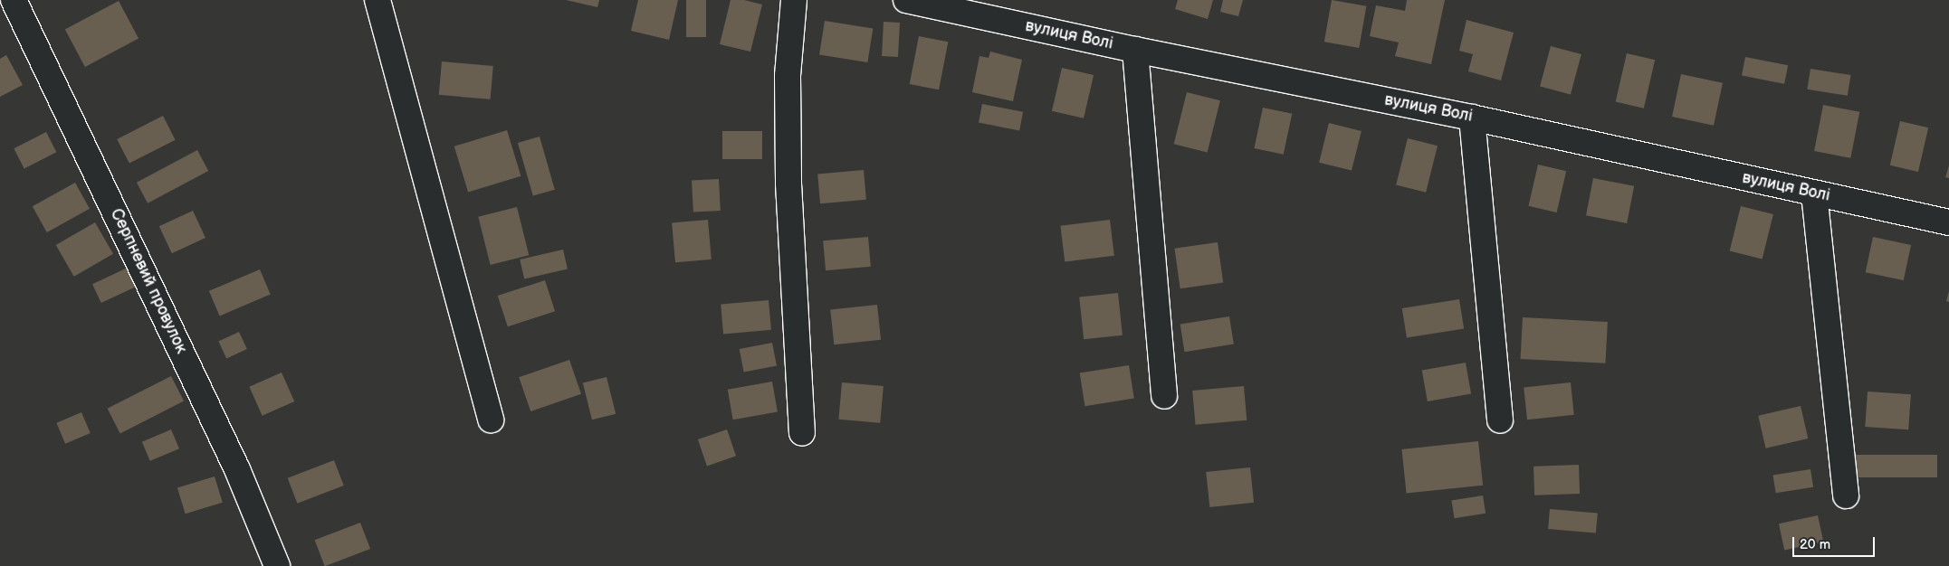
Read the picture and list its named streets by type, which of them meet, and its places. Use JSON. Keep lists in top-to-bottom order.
{
  "streets": {
    "street": ["вулиця Волі", "Серпневий провулок"]
  },
  "scale_bar": "20 m"
}
